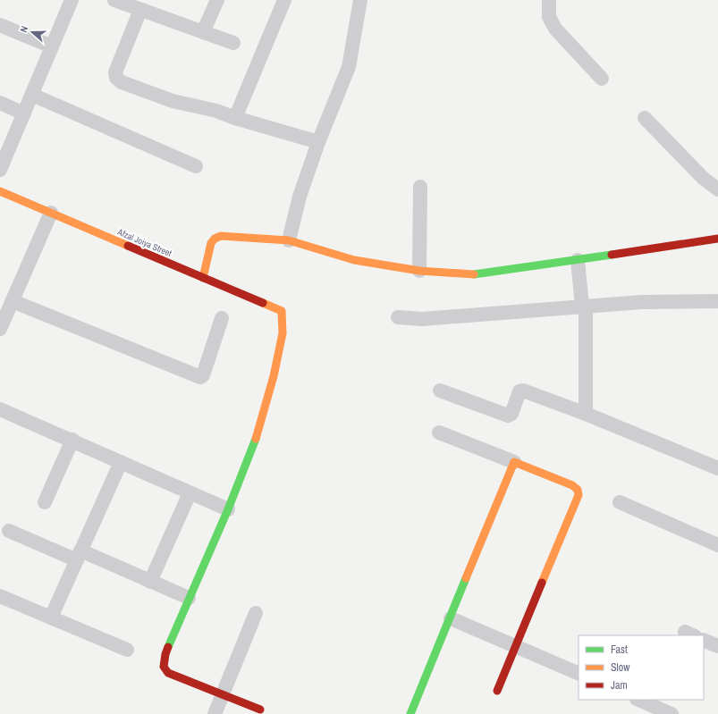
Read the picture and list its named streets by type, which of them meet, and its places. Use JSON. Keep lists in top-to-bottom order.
{
  "streets": {
    "street": ["Afzal Joiya Street"]
  },
  "legend": ["Fast", "Slow", "Jam"],
  "north": "left"
}
